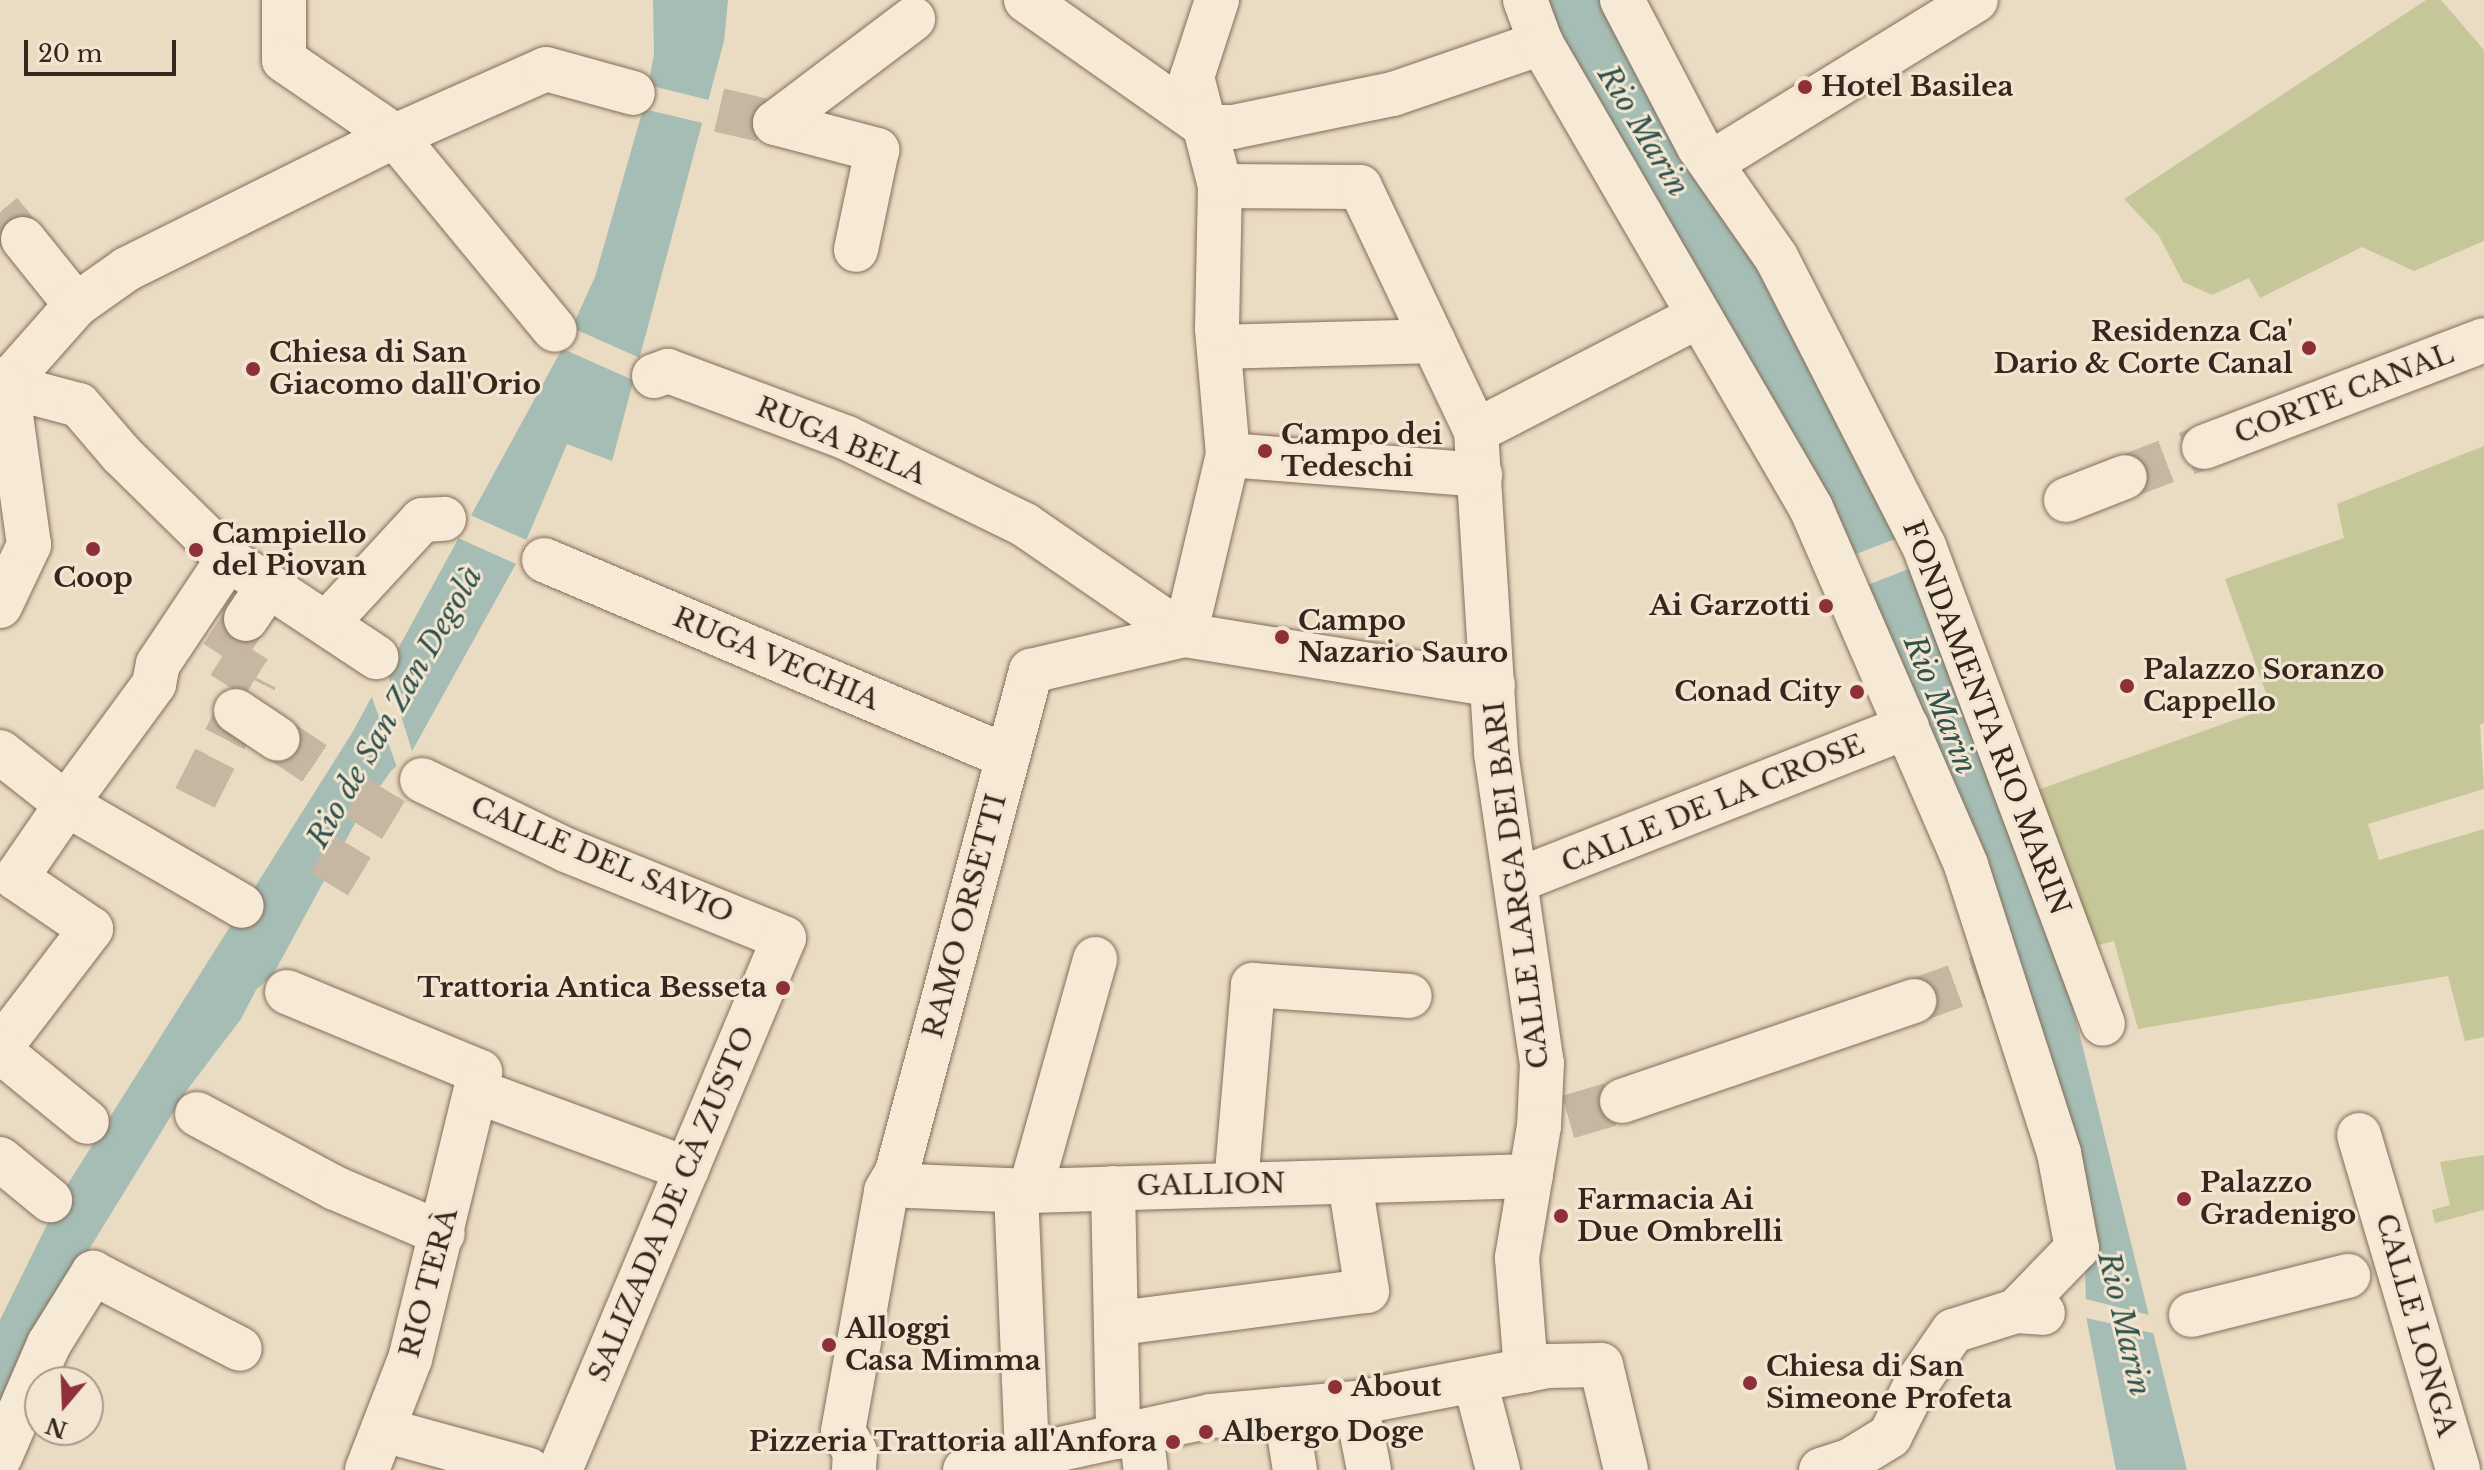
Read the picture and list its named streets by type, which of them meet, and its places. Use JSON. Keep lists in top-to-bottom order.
{
  "streets": {
    "street": [
      "CORTE CANAL",
      "RUGA BELA",
      "RUGA VECHIA",
      "FONDAMENTA RIO MARIN",
      "CALLE DE LA CROSE",
      "CALLE DEL SAVIO",
      "CALLE LARGA DEI BARI",
      "RAMO ORSETTI",
      "GALLION",
      "SALIZADA DE CÀ ZUSTO",
      "RIO TERÀ",
      "CALLE LONGA"
    ]
  },
  "crossings": [
    ["RUGA BELA", "RAMO ORSETTI"],
    ["RUGA VECHIA", "RAMO ORSETTI"],
    ["CALLE DE LA CROSE", "CALLE LARGA DEI BARI"],
    ["CALLE DEL SAVIO", "SALIZADA DE CÀ ZUSTO"],
    ["CALLE LARGA DEI BARI", "GALLION"],
    ["RAMO ORSETTI", "GALLION"]
  ],
  "water": ["Rio Marin", "Rio de San Zan Degolà"],
  "places": [
    "Hotel Basilea",
    "Residenza Ca' Dario & Corte Canal",
    "Chiesa di San Giacomo dall'Orio",
    "Campo dei Tedeschi",
    "Coop",
    "Campiello del Piovan",
    "Ai Garzotti",
    "Campo Nazario Sauro",
    "Palazzo Soranzo Cappello",
    "Conad City",
    "Trattoria Antica Besseta",
    "Palazzo Gradenigo",
    "Farmacia Ai Due Ombrelli",
    "Alloggi Casa Mimma",
    "Chiesa di San Simeone Profeta",
    "About",
    "Albergo Doge",
    "Pizzeria Trattoria all'Anfora"
  ],
  "scale_bar": "20 m",
  "north": "bottom"
}
